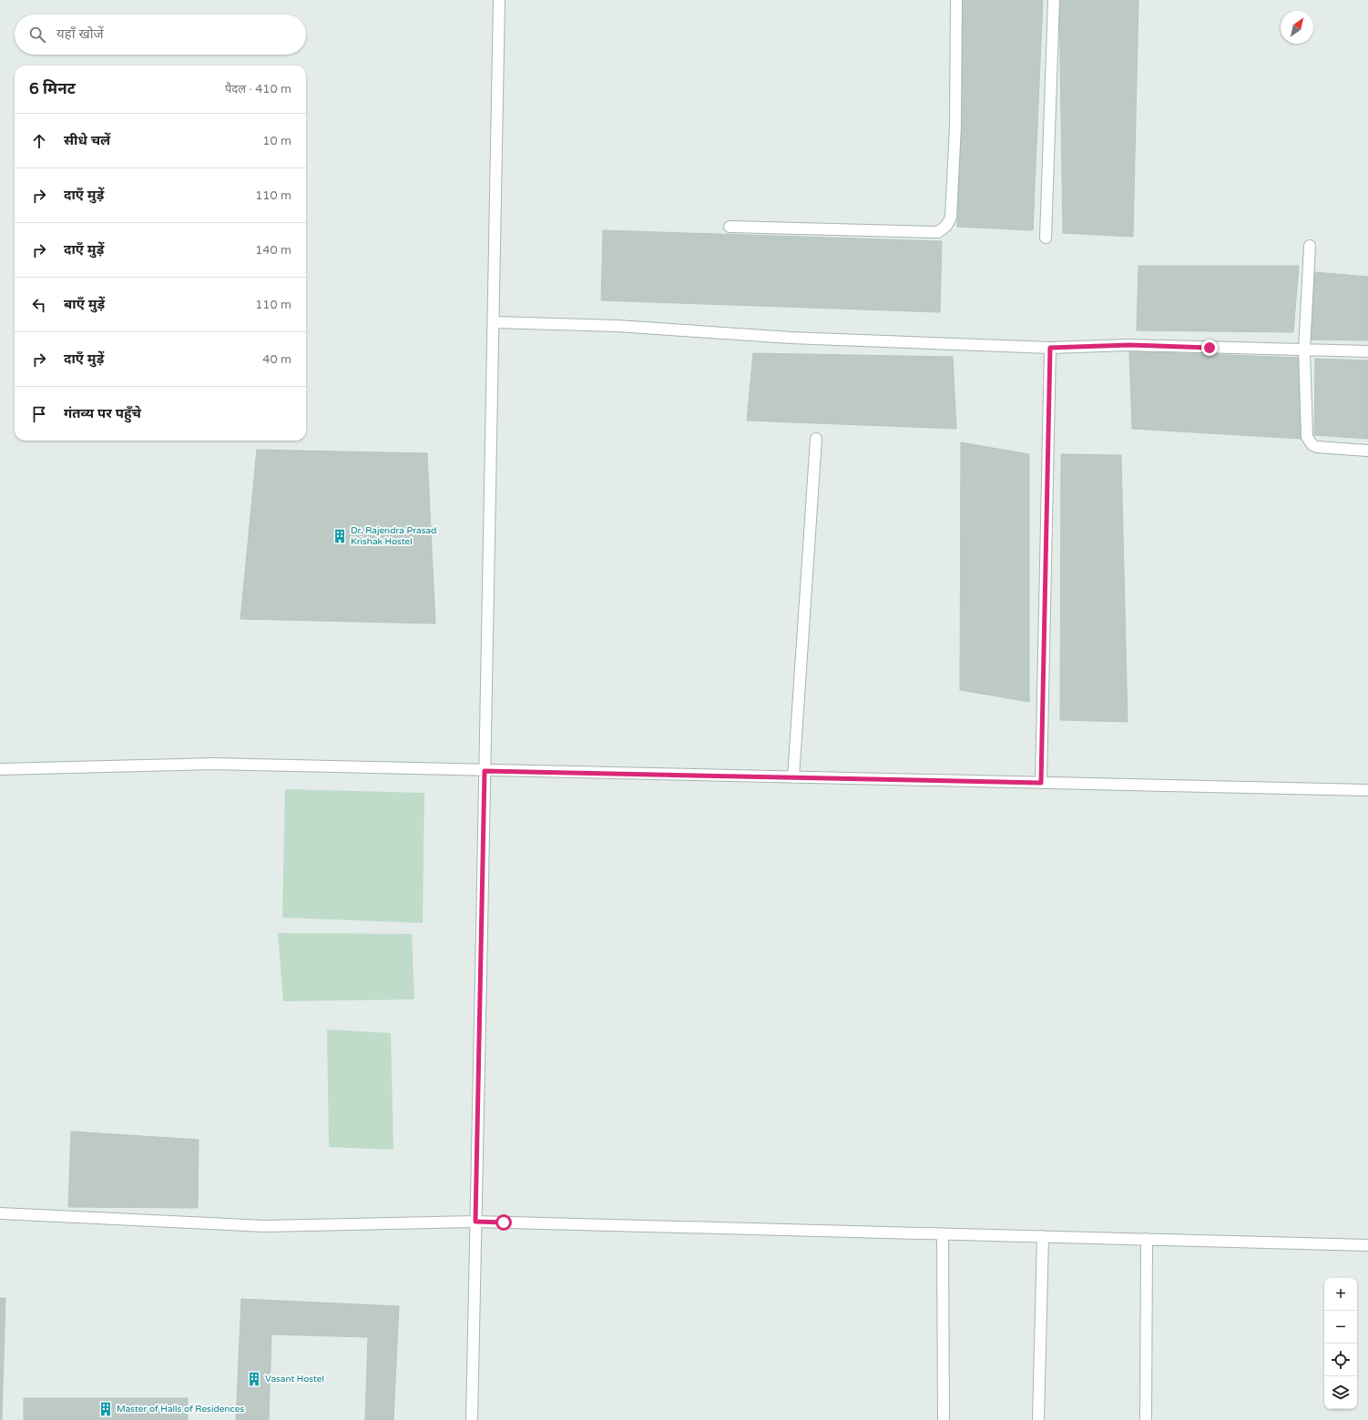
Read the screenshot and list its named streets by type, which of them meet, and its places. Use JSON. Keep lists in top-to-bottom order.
{
  "places": {
    "building": ["Dr. Rajendra Prasad Krishak Hostel", "Vasant Hostel", "Master of Halls of Residences"]
  },
  "north": "top right",
  "page": {
    "search": "यहाँ खोजें",
    "heading": ["6 मिनट", "पैदल · 410 m"],
    "list": [
      ["सीधे चलें", "10 m"],
      ["दाएँ मुड़ें", "110 m"],
      ["दाएँ मुड़ें", "140 m"],
      ["बाएँ मुड़ें", "110 m"],
      ["दाएँ मुड़ें", "40 m"],
      "गंतव्य पर पहुँचे"
    ],
    "map_buttons": ["+", "−"]
  }
}
